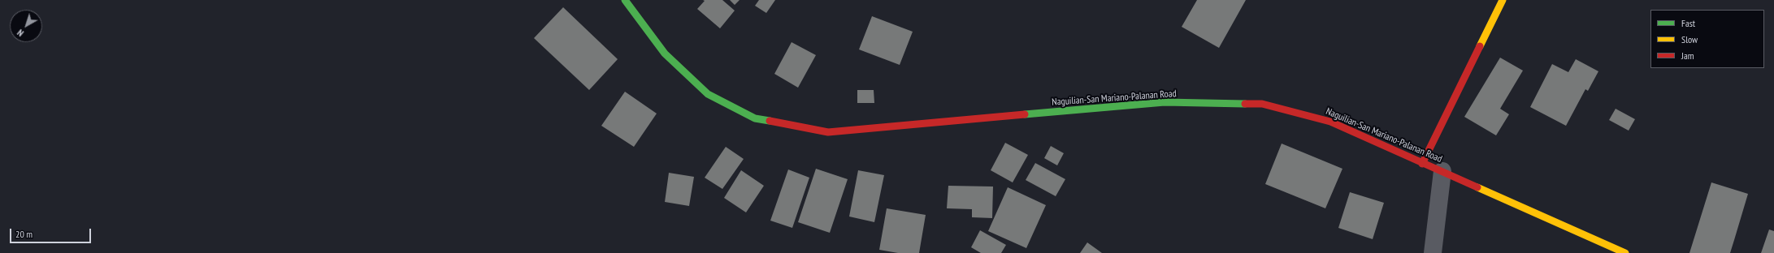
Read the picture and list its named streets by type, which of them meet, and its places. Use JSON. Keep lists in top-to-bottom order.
{
  "streets": {
    "main road": ["Naguilian-San Mariano-Palanan Road"]
  },
  "legend": ["Fast", "Slow", "Jam"],
  "scale_bar": "20 m",
  "north": "bottom left"
}
